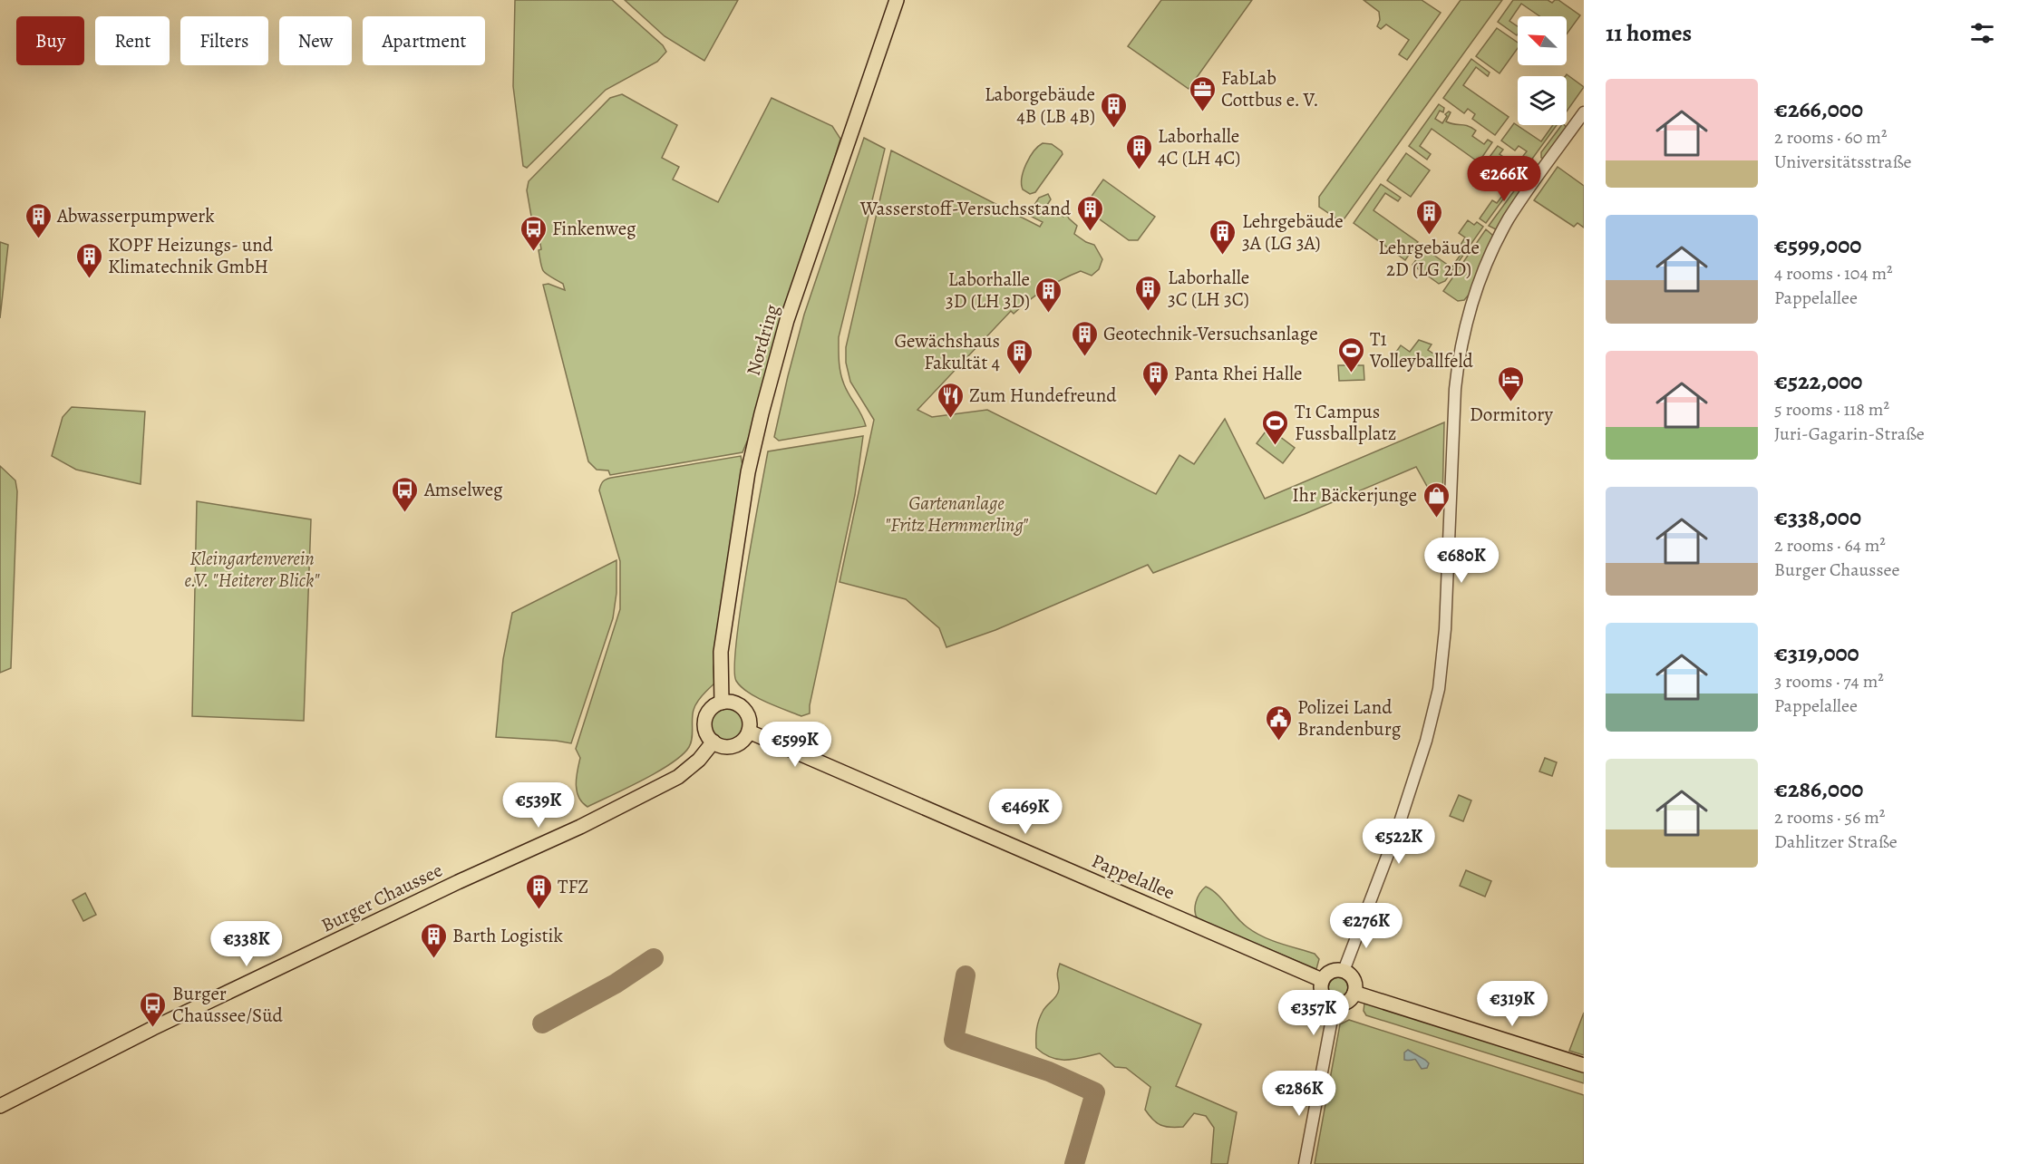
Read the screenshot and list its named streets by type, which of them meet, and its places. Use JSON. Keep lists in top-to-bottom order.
{
  "streets": {
    "main road": ["Nordring", "Pappelallee", "Burger Chaussee"]
  },
  "crossings": [
    ["Nordring", "Pappelallee"],
    ["Nordring", "Burger Chaussee"],
    ["Pappelallee", "Burger Chaussee"]
  ],
  "parks": ["Gartenanlage \"Fritz Hermmerling\"", "Kleingartenverein e.V. \"Heiterer Blick\""],
  "places": {
    "office": ["FabLab Cottbus e. V."],
    "building": [
      "Laborgebäude 4B (LB 4B)",
      "Laborhalle 4C (LH 4C)",
      "Wasserstoff-Versuchsstand",
      "Lehrgebäude 2D (LG 2D)",
      "Abwasserpumpwerk",
      "Lehrgebäude 3A (LG 3A)",
      "KOPF Heizungs- und Klimatechnik GmbH",
      "Laborhalle 3C (LH 3C)",
      "Laborhalle 3D (LH 3D)",
      "Geotechnik-Versuchsanlage",
      "Gewächshaus Fakultät 4",
      "Panta Rhei Halle",
      "TFZ",
      "Barth Logistik"
    ],
    "bus stop": ["Finkenweg", "Amselweg", "Burger Chaussee/Süd"],
    "sports": ["T1 Volleyballfeld", "T1 Campus Fussballplatz"],
    "hotel": ["Dormitory"],
    "restaurant": ["Zum Hundefreund"],
    "shop": ["Ihr Bäckerjunge"],
    "public building": ["Polizei Land Brandenburg"]
  },
  "north": "top left",
  "page": {
    "heading": "11 homes",
    "chip": [
      "Buy",
      "Rent",
      "Filters",
      "New",
      "Apartment"
    ],
    "list": [
      {
        "name": "€266,000",
        "note": "2 rooms · 60 m² · Universitätsstraße"
      },
      {
        "name": "€599,000",
        "note": "4 rooms · 104 m² · Pappelallee"
      },
      {
        "name": "€522,000",
        "note": "5 rooms · 118 m² · Juri-Gagarin-Straße"
      },
      {
        "name": "€338,000",
        "note": "2 rooms · 64 m² · Burger Chaussee"
      },
      {
        "name": "€319,000",
        "note": "3 rooms · 74 m² · Pappelallee"
      },
      {
        "name": "€286,000",
        "note": "2 rooms · 56 m² · Dahlitzer Straße"
      }
    ],
    "price": [
      "€266K",
      "€680K",
      "€599K",
      "€539K",
      "€469K",
      "€522K",
      "€276K",
      "€338K",
      "€319K",
      "€357K",
      "€286K"
    ]
  }
}
